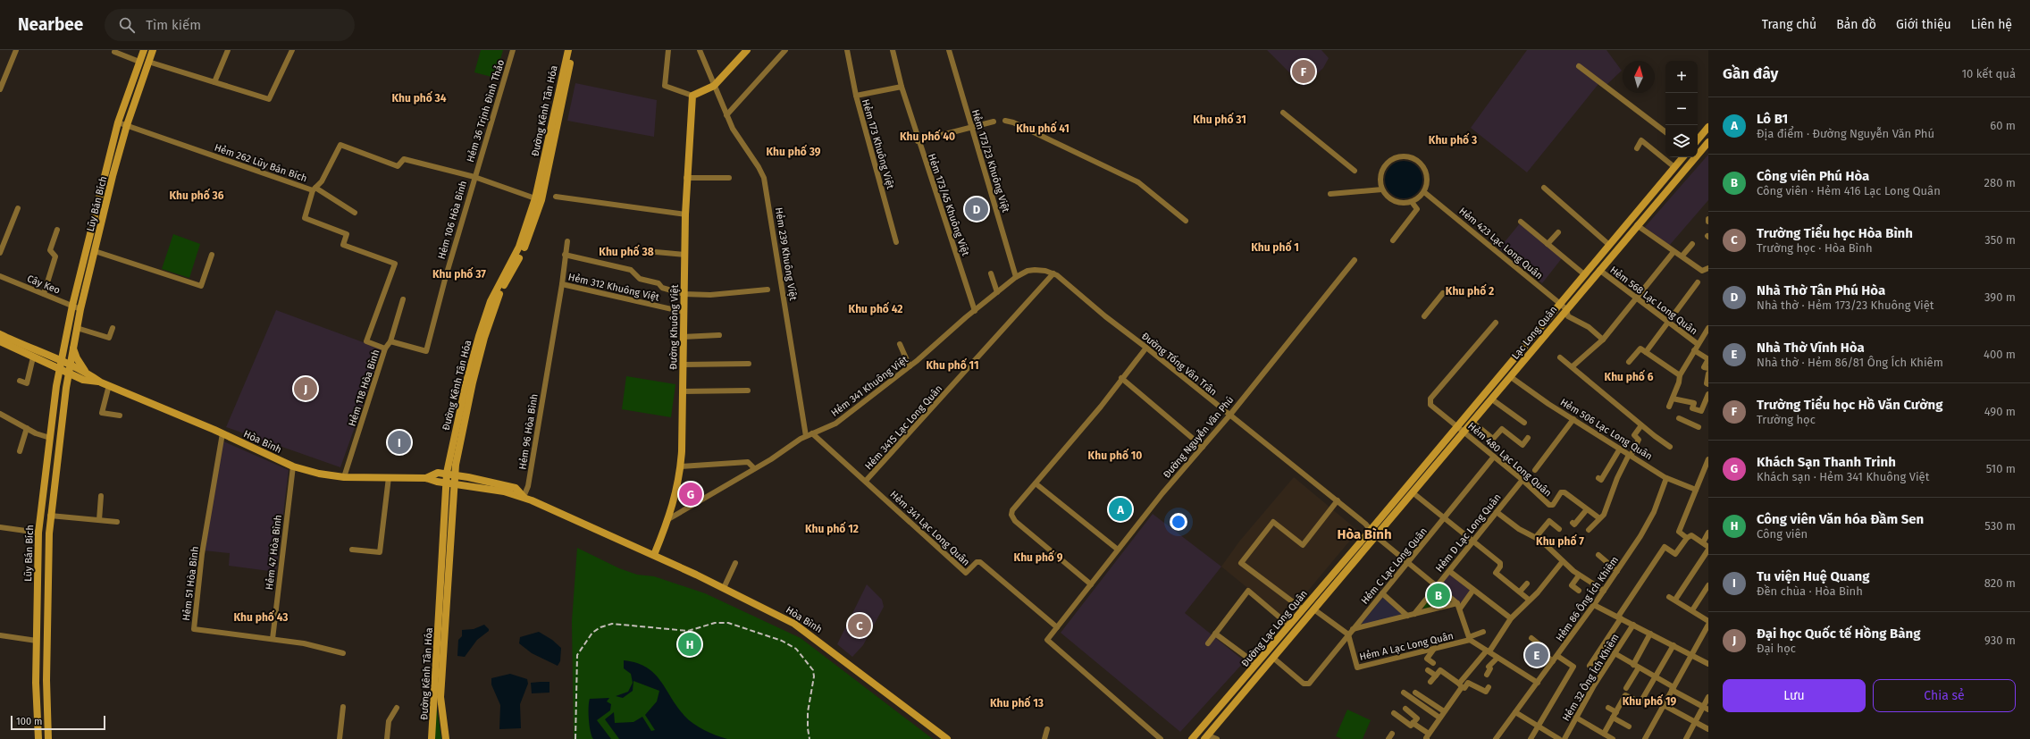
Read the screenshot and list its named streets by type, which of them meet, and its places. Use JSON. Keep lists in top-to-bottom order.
{
  "streets": {
    "main road": [
      "Đường Kênh Tân Hóa",
      "Lũy Bán Bích",
      "Đường Khuông Việt",
      "Lạc Long Quân",
      "Hòa Bình",
      "Đường Lạc Long Quân"
    ],
    "street": [
      "Hẻm 36 Trịnh Đình Thảo",
      "Hẻm 173 Khuông Việt",
      "Hẻm 173/23 Khuông Việt",
      "Hẻm 262 Lũy Bán Bích",
      "Hẻm 173/45 Khuông Việt",
      "Hẻm 106 Hòa Bình",
      "Hẻm 423 Lạc Long Quân",
      "Hẻm 239 Khuông Việt",
      "Cây Keo",
      "Hẻm 312 Khuông Việt",
      "Hẻm 568 Lạc Long Quân",
      "Đường Tống Văn Trân",
      "Hẻm 341 Khuông Việt",
      "Hẻm 118 Hòa Bình",
      "Hẻm 341S Lạc Long Quân",
      "Hẻm 506 Lạc Long Quân",
      "Hẻm 96 Hòa Bình",
      "Đường Nguyễn Văn Phú",
      "Hẻm 480 Lạc Long Quân",
      "Hẻm 341 Lạc Long Quân",
      "Hẻm D Lạc Long Quân",
      "Hẻm 47 Hòa Bình",
      "Hẻm C Lạc Long Quân",
      "Hẻm 51 Hòa Bình",
      "Hẻm 86 Ông Ích Khiêm",
      "Hẻm A Lạc Long Quân",
      "Hẻm 32 Ông Ích Khiêm"
    ]
  },
  "crossings": [
    ["Hẻm 36 Trịnh Đình Thảo", "Hẻm 262 Lũy Bán Bích"],
    ["Hẻm 36 Trịnh Đình Thảo", "Hẻm 106 Hòa Bình"],
    ["Đường Kênh Tân Hóa", "Hẻm 262 Lũy Bán Bích"],
    ["Đường Kênh Tân Hóa", "Hòa Bình"],
    ["Hẻm 173/23 Khuông Việt", "Hẻm 341 Khuông Việt"],
    ["Hẻm 262 Lũy Bán Bích", "Lũy Bán Bích"],
    ["Hẻm 262 Lũy Bán Bích", "Hẻm 106 Hòa Bình"],
    ["Lũy Bán Bích", "Cây Keo"],
    ["Lũy Bán Bích", "Hòa Bình"],
    ["Hẻm 173/45 Khuông Việt", "Hẻm 341 Khuông Việt"],
    ["Hẻm 106 Hòa Bình", "Hẻm 118 Hòa Bình"],
    ["Hẻm 423 Lạc Long Quân", "Lạc Long Quân"],
    ["Hẻm 239 Khuông Việt", "Hẻm 341 Khuông Việt"],
    ["Hẻm 312 Khuông Việt", "Đường Khuông Việt"],
    ["Hẻm 312 Khuông Việt", "Hẻm 96 Hòa Bình"],
    ["Hẻm 568 Lạc Long Quân", "Lạc Long Quân"],
    ["Đường Khuông Việt", "Hẻm 341 Khuông Việt"],
    ["Đường Khuông Việt", "Hòa Bình"],
    ["Lạc Long Quân", "Đường Tống Văn Trân"],
    ["Lạc Long Quân", "Hẻm 506 Lạc Long Quân"],
    ["Lạc Long Quân", "Hẻm 480 Lạc Long Quân"],
    ["Lạc Long Quân", "Đường Lạc Long Quân"],
    ["Đường Tống Văn Trân", "Hẻm 341 Khuông Việt"],
    ["Đường Tống Văn Trân", "Hẻm 341S Lạc Long Quân"],
    ["Đường Tống Văn Trân", "Đường Nguyễn Văn Phú"],
    ["Đường Tống Văn Trân", "Hẻm D Lạc Long Quân"],
    ["Đường Tống Văn Trân", "Hẻm C Lạc Long Quân"],
    ["Đường Tống Văn Trân", "Đường Lạc Long Quân"],
    ["Hẻm 341 Khuông Việt", "Hẻm 341S Lạc Long Quân"],
    ["Hẻm 341 Khuông Việt", "Hẻm 341 Lạc Long Quân"],
    ["Hẻm 118 Hòa Bình", "Hòa Bình"],
    ["Hẻm 341S Lạc Long Quân", "Hẻm 341 Lạc Long Quân"],
    ["Hẻm 506 Lạc Long Quân", "Hẻm 86 Ông Ích Khiêm"],
    ["Hẻm 96 Hòa Bình", "Hòa Bình"],
    ["Đường Nguyễn Văn Phú", "Hẻm 341 Lạc Long Quân"],
    ["Hòa Bình", "Hẻm 47 Hòa Bình"],
    ["Hòa Bình", "Hẻm 51 Hòa Bình"],
    ["Hẻm 480 Lạc Long Quân", "Hẻm D Lạc Long Quân"],
    ["Hẻm 480 Lạc Long Quân", "Hẻm C Lạc Long Quân"],
    ["Hẻm 47 Hòa Bình", "Hẻm 51 Hòa Bình"],
    ["Hẻm C Lạc Long Quân", "Đường Lạc Long Quân"],
    ["Hẻm C Lạc Long Quân", "Hẻm A Lạc Long Quân"]
  ],
  "districts": [
    "Khu phố 34",
    "Khu phố 31",
    "Khu phố 41",
    "Khu phố 40",
    "Khu phố 3",
    "Khu phố 39",
    "Khu phố 36",
    "Khu phố 1",
    "Khu phố 38",
    "Khu phố 37",
    "Khu phố 2",
    "Khu phố 42",
    "Khu phố 11",
    "Khu phố 6",
    "Khu phố 10",
    "Khu phố 12",
    "Hòa Bình",
    "Khu phố 7",
    "Khu phố 9",
    "Khu phố 43",
    "Khu phố 19",
    "Khu phố 13"
  ],
  "scale_bar": "100 m",
  "north": "top",
  "page": {
    "header": "Nearbee",
    "search": "Tìm kiếm",
    "nav": [
      "Trang chủ",
      "Bản đồ",
      "Giới thiệu",
      "Liên hệ"
    ],
    "heading": ["Gần đây", "10 kết quả"],
    "pins": [
      "F",
      "D",
      "J",
      "I",
      "G",
      "A",
      "B",
      "C",
      "H",
      "E"
    ],
    "map_buttons": ["+", "−"],
    "list": [
      {
        "mark": "A",
        "name": "Lô B1",
        "note": "Địa điểm · Đường Nguyễn Văn Phú",
        "value": "60 m"
      },
      {
        "mark": "B",
        "name": "Công viên Phú Hòa",
        "note": "Công viên · Hẻm 416 Lạc Long Quân",
        "value": "280 m"
      },
      {
        "mark": "C",
        "name": "Trường Tiểu học Hòa Bình",
        "note": "Trường học · Hòa Bình",
        "value": "350 m"
      },
      {
        "mark": "D",
        "name": "Nhà Thờ Tân Phú Hòa",
        "note": "Nhà thờ · Hẻm 173/23 Khuông Việt",
        "value": "390 m"
      },
      {
        "mark": "E",
        "name": "Nhà Thờ Vĩnh Hòa",
        "note": "Nhà thờ · Hẻm 86/81 Ông Ích Khiêm",
        "value": "400 m"
      },
      {
        "mark": "F",
        "name": "Trường Tiểu học Hồ Văn Cường",
        "note": "Trường học",
        "value": "490 m"
      },
      {
        "mark": "G",
        "name": "Khách Sạn Thanh Trinh",
        "note": "Khách sạn · Hẻm 341 Khuông Việt",
        "value": "510 m"
      },
      {
        "mark": "H",
        "name": "Công viên Văn hóa Đầm Sen",
        "note": "Công viên",
        "value": "530 m"
      },
      {
        "mark": "I",
        "name": "Tu viện Huệ Quang",
        "note": "Đền chùa · Hòa Bình",
        "value": "820 m"
      },
      {
        "mark": "J",
        "name": "Đại học Quốc tế Hồng Bàng",
        "note": "Đại học",
        "value": "930 m"
      }
    ],
    "buttons": ["Lưu", "Chia sẻ"],
    "scale": "100 m"
  }
}
